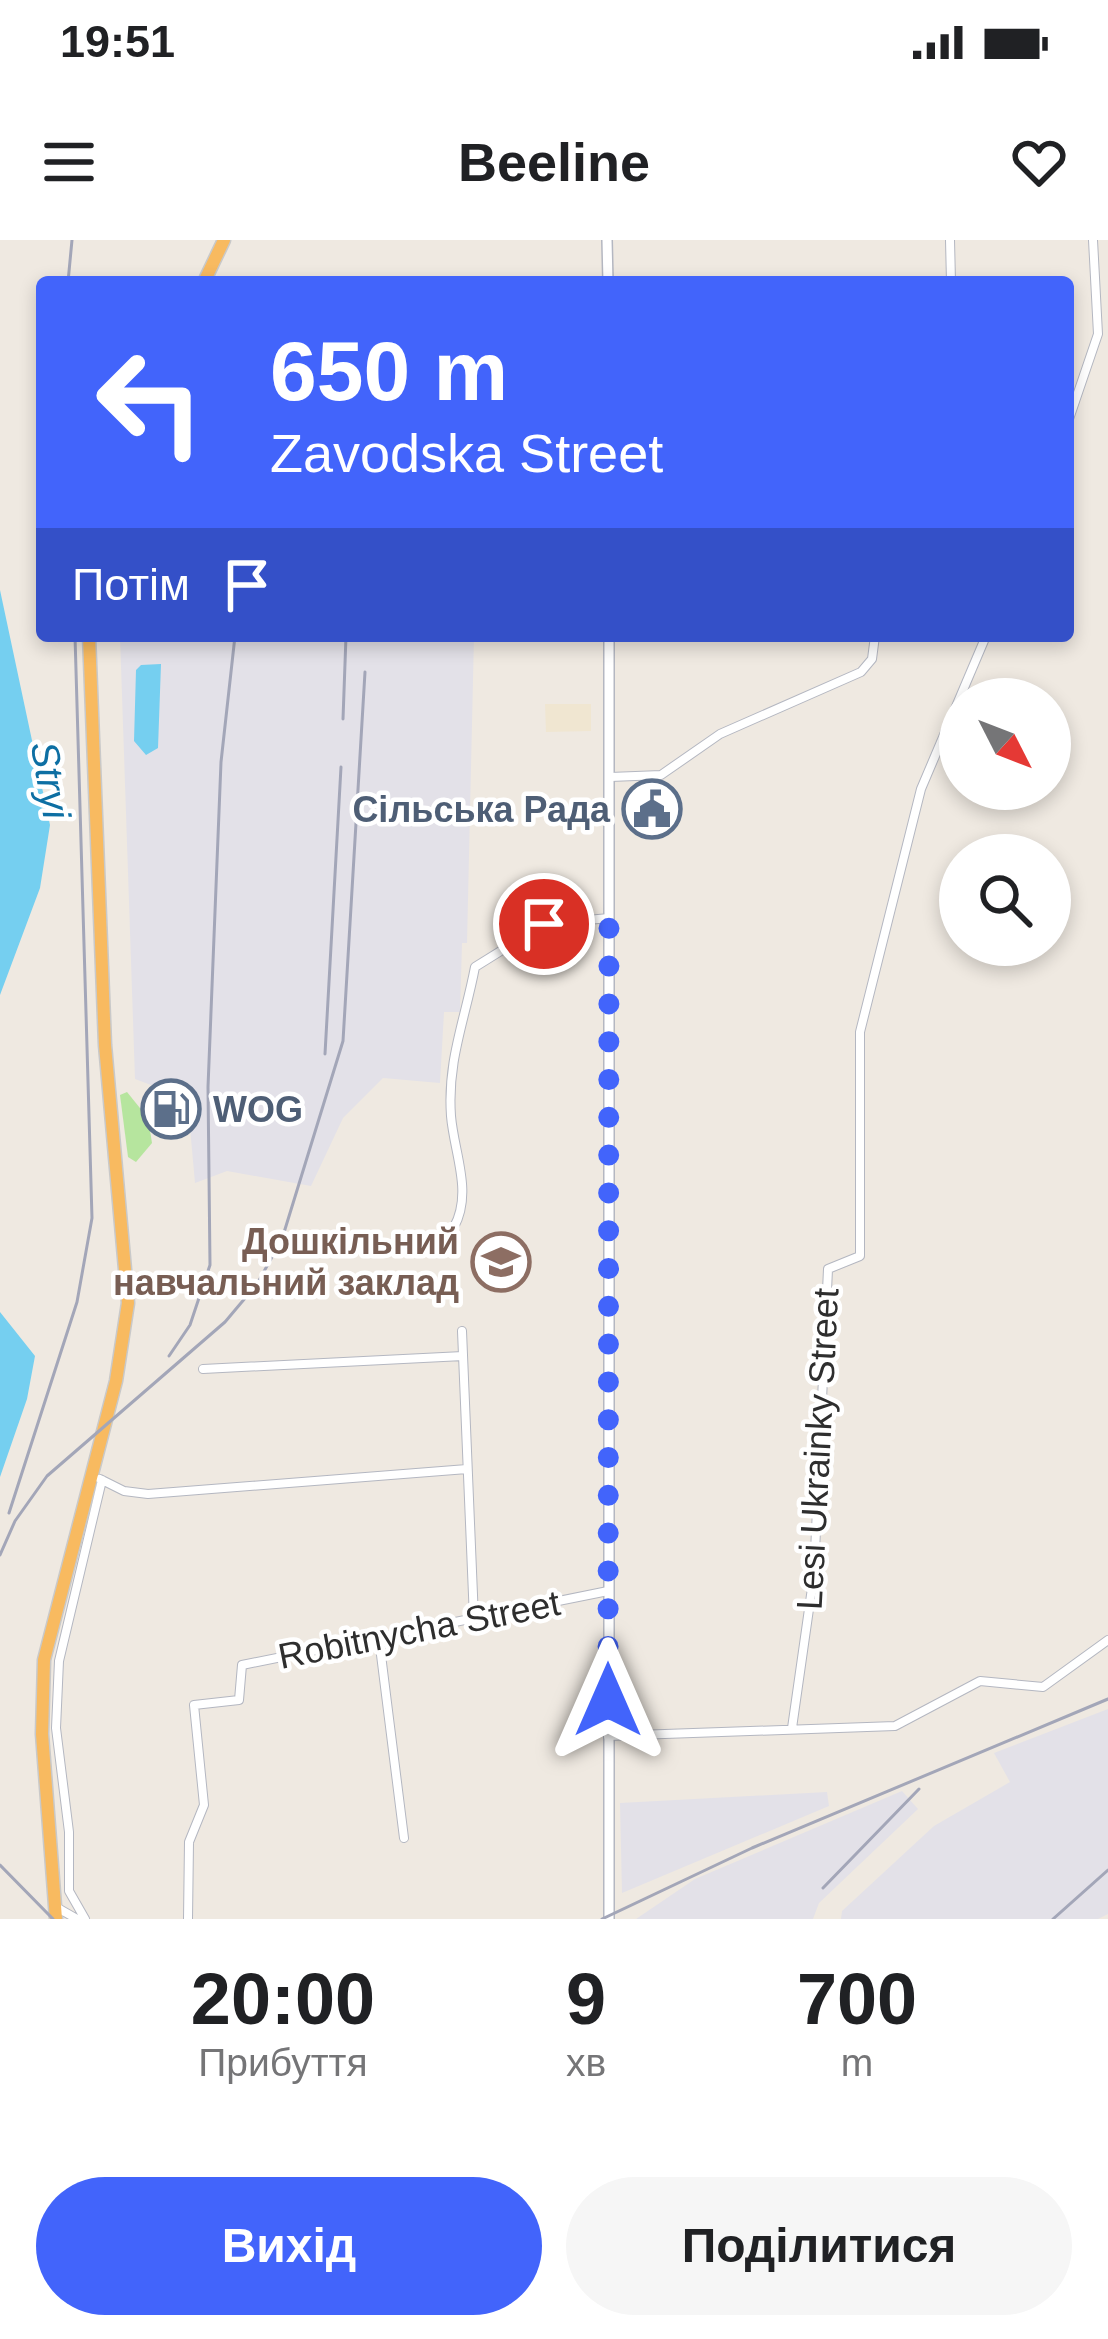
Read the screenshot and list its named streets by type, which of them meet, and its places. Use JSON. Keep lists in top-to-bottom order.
{
  "streets": {
    "street": ["Lesi Ukrainky Street", "Robitnycha Street"]
  },
  "water": ["Stryi"],
  "places": {
    "public building": ["Сільська Рада"],
    "fuel station": ["WOG"],
    "school or university": ["Дошкільний навчальний заклад"]
  },
  "north": "bottom right",
  "page": {
    "status": "19:51",
    "header": "Beeline",
    "turn": ["650 m", "Zavodska Street"],
    "then": "Потім",
    "eta": [
      "20:00",
      "Прибуття",
      "9",
      "хв",
      "700",
      "m"
    ],
    "buttons": ["Вихід", "Поділитися"]
  }
}
